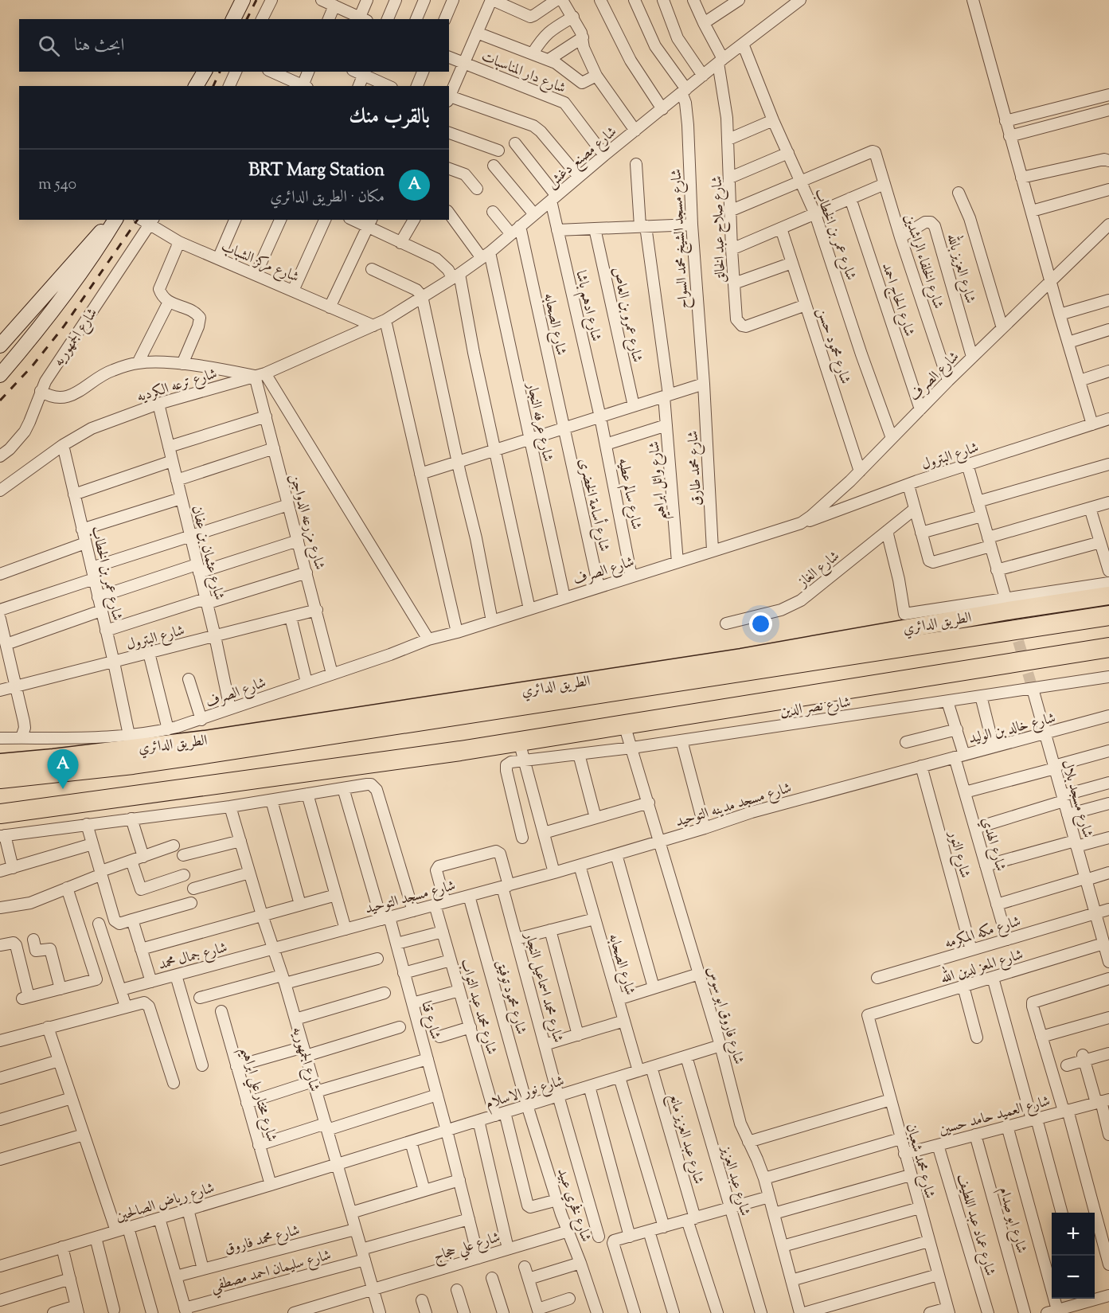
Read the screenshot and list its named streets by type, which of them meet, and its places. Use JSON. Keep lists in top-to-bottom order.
{
  "streets": {
    "highway": ["الطريق الدائري"],
    "street": [
      "شارع دار المناسبات",
      "شارع مصنع دغش",
      "شارع صلاح عبد الخالق",
      "شارع عمر بن الخطاب",
      "شارع مسجد الشيخ محمد السواح",
      "شارع مركز الشباب",
      "شارع الخلفاء الراشدين",
      "شارع العزيز بالله",
      "شارع الحاج احمد",
      "شارع ادهم باشا",
      "شارع عمرو بن العاص",
      "شارع الصحابه",
      "شارع الجمهوريه",
      "شارع محمود حسن",
      "شارع الصرف",
      "شارع ترعه الكرديه",
      "شارع عرفه النجار",
      "شارع البترول",
      "شارع محمد طارق",
      "شارع وائل ابراهيم",
      "شارع سالم عطيه",
      "شارع أسامة الخضرى",
      "شارع مزرعه الدواجن",
      "شارع عثمان بن عفان",
      "شارع الغاز",
      "شارع نصر الدين",
      "شارع خالد بن الوليد",
      "شارع مسجد بلال",
      "شارع مسجد مدينه التوحيد",
      "شارع الهدي",
      "شارع النور",
      "شارع مسجد التوحيد",
      "شارع مكه المكرمه",
      "شارع جمال محمد",
      "شارع المعز لدين الله",
      "شارع محمد اسماعيل النجار",
      "شارع محمود توفيق",
      "شارع محمد عبد التواب",
      "شارع فاروق ابو سوس",
      "شارع قنا",
      "شارع نور الاسلام",
      "شارع مختار علي ابراهيم",
      "شارع العميد حامد حسين",
      "شارع عبد العزيز مانع",
      "شارع محمد شعبان",
      "شارع عبد العزيز",
      "شارع رياض الصالحين",
      "شارع فخري عبيد",
      "شارع ابو صدام",
      "شارع عماد عبد اللطيف",
      "شارع محمد فاروق",
      "شارع علي حجاج",
      "شارع سليمان احمد مصطفي"
    ]
  },
  "crossings": [
    ["شارع دار المناسبات", "شارع مصنع دغش"],
    ["شارع مصنع دغش", "شارع صلاح عبد الخالق"],
    ["شارع مصنع دغش", "شارع عمر بن الخطاب"],
    ["شارع مصنع دغش", "شارع مسجد الشيخ محمد السواح"],
    ["شارع مصنع دغش", "شارع مركز الشباب"],
    ["شارع مصنع دغش", "شارع ادهم باشا"],
    ["شارع مصنع دغش", "شارع الصحابه"],
    ["شارع مصنع دغش", "شارع ترعه الكرديه"],
    ["شارع مصنع دغش", "شارع عرفه النجار"],
    ["شارع صلاح عبد الخالق", "شارع محمود حسن"],
    ["شارع عمر بن الخطاب", "شارع الخلفاء الراشدين"],
    ["شارع عمر بن الخطاب", "شارع الصرف"],
    ["شارع عمر بن الخطاب", "شارع ترعه الكرديه"],
    ["شارع عمر بن الخطاب", "شارع البترول"],
    ["شارع مسجد الشيخ محمد السواح", "شارع محمد طارق"],
    ["شارع مركز الشباب", "شارع الجمهوريه"],
    ["شارع مركز الشباب", "شارع ترعه الكرديه"],
    ["شارع الخلفاء الراشدين", "شارع العزيز بالله"],
    ["شارع الخلفاء الراشدين", "شارع الصرف"],
    ["شارع العزيز بالله", "شارع الصرف"],
    ["شارع الحاج احمد", "شارع الصرف"],
    ["شارع ادهم باشا", "شارع سالم عطيه"],
    ["شارع الصحابه", "شارع أسامة الخضرى"],
    ["شارع الصحابه", "شارع مسجد مدينه التوحيد"],
    ["شارع الصحابه", "شارع نور الاسلام"],
    ["شارع الجمهوريه", "شارع مسجد التوحيد"],
    ["شارع الجمهوريه", "شارع جمال محمد"],
    ["شارع الجمهوريه", "شارع نور الاسلام"],
    ["شارع الجمهوريه", "شارع رياض الصالحين"],
    ["شارع الجمهوريه", "شارع محمد فاروق"],
    ["شارع الجمهوريه", "شارع علي حجاج"],
    ["شارع الجمهوريه", "شارع سليمان احمد مصطفي"],
    ["شارع محمود حسن", "شارع الصرف"],
    ["شارع الصرف", "شارع عرفه النجار"],
    ["شارع الصرف", "شارع البترول"],
    ["شارع الصرف", "شارع محمد طارق"],
    ["شارع الصرف", "شارع وائل ابراهيم"],
    ["شارع الصرف", "شارع سالم عطيه"],
    ["شارع الصرف", "شارع أسامة الخضرى"],
    ["شارع الصرف", "شارع مزرعه الدواجن"],
    ["شارع الصرف", "شارع عثمان بن عفان"],
    ["شارع ترعه الكرديه", "شارع مزرعه الدواجن"],
    ["شارع ترعه الكرديه", "شارع عثمان بن عفان"],
    ["شارع البترول", "شارع مزرعه الدواجن"],
    ["شارع البترول", "شارع عثمان بن عفان"],
    ["شارع نصر الدين", "شارع مسجد بلال"],
    ["شارع نصر الدين", "شارع الهدي"],
    ["شارع نصر الدين", "شارع فاروق ابو سوس"],
    ["شارع خالد بن الوليد", "شارع مسجد بلال"],
    ["شارع خالد بن الوليد", "شارع مسجد مدينه التوحيد"],
    ["شارع خالد بن الوليد", "شارع الهدي"],
    ["شارع خالد بن الوليد", "شارع النور"],
    ["شارع مسجد بلال", "شارع مكه المكرمه"],
    ["شارع مسجد بلال", "شارع المعز لدين الله"],
    ["شارع مسجد مدينه التوحيد", "شارع النور"],
    ["شارع مسجد مدينه التوحيد", "شارع مسجد التوحيد"],
    ["شارع مسجد مدينه التوحيد", "شارع فاروق ابو سوس"],
    ["شارع الهدي", "شارع مكه المكرمه"],
    ["شارع النور", "شارع مكه المكرمه"],
    ["شارع مسجد التوحيد", "شارع جمال محمد"],
    ["شارع مسجد التوحيد", "شارع محمد اسماعيل النجار"],
    ["شارع مسجد التوحيد", "شارع محمود توفيق"],
    ["شارع مسجد التوحيد", "شارع محمد عبد التواب"],
    ["شارع مسجد التوحيد", "شارع قنا"],
    ["شارع المعز لدين الله", "شارع محمد شعبان"],
    ["شارع محمد اسماعيل النجار", "شارع محمد عبد التواب"],
    ["شارع محمد اسماعيل النجار", "شارع نور الاسلام"],
    ["شارع محمود توفيق", "شارع نور الاسلام"],
    ["شارع محمود توفيق", "شارع فخري عبيد"],
    ["شارع محمد عبد التواب", "شارع نور الاسلام"],
    ["شارع محمد عبد التواب", "شارع فخري عبيد"],
    ["شارع فاروق ابو سوس", "شارع نور الاسلام"],
    ["شارع قنا", "شارع نور الاسلام"],
    ["شارع قنا", "شارع علي حجاج"],
    ["شارع قنا", "شارع سليمان احمد مصطفي"],
    ["شارع نور الاسلام", "شارع عبد العزيز مانع"],
    ["شارع نور الاسلام", "شارع عبد العزيز"],
    ["شارع نور الاسلام", "شارع رياض الصالحين"],
    ["شارع نور الاسلام", "شارع فخري عبيد"],
    ["شارع مختار علي ابراهيم", "شارع رياض الصالحين"],
    ["شارع العميد حامد حسين", "شارع محمد شعبان"],
    ["شارع العميد حامد حسين", "شارع ابو صدام"],
    ["شارع العميد حامد حسين", "شارع عماد عبد اللطيف"],
    ["شارع فخري عبيد", "شارع علي حجاج"]
  ],
  "page": {
    "search": "ابحث هنا",
    "heading": "بالقرب منك",
    "list": [
      {
        "mark": "A",
        "name": "BRT Marg Station",
        "note": "مكان · الطريق الدائري",
        "value": "540 m"
      }
    ],
    "pins": "A",
    "map_buttons": ["+", "−"]
  }
}
